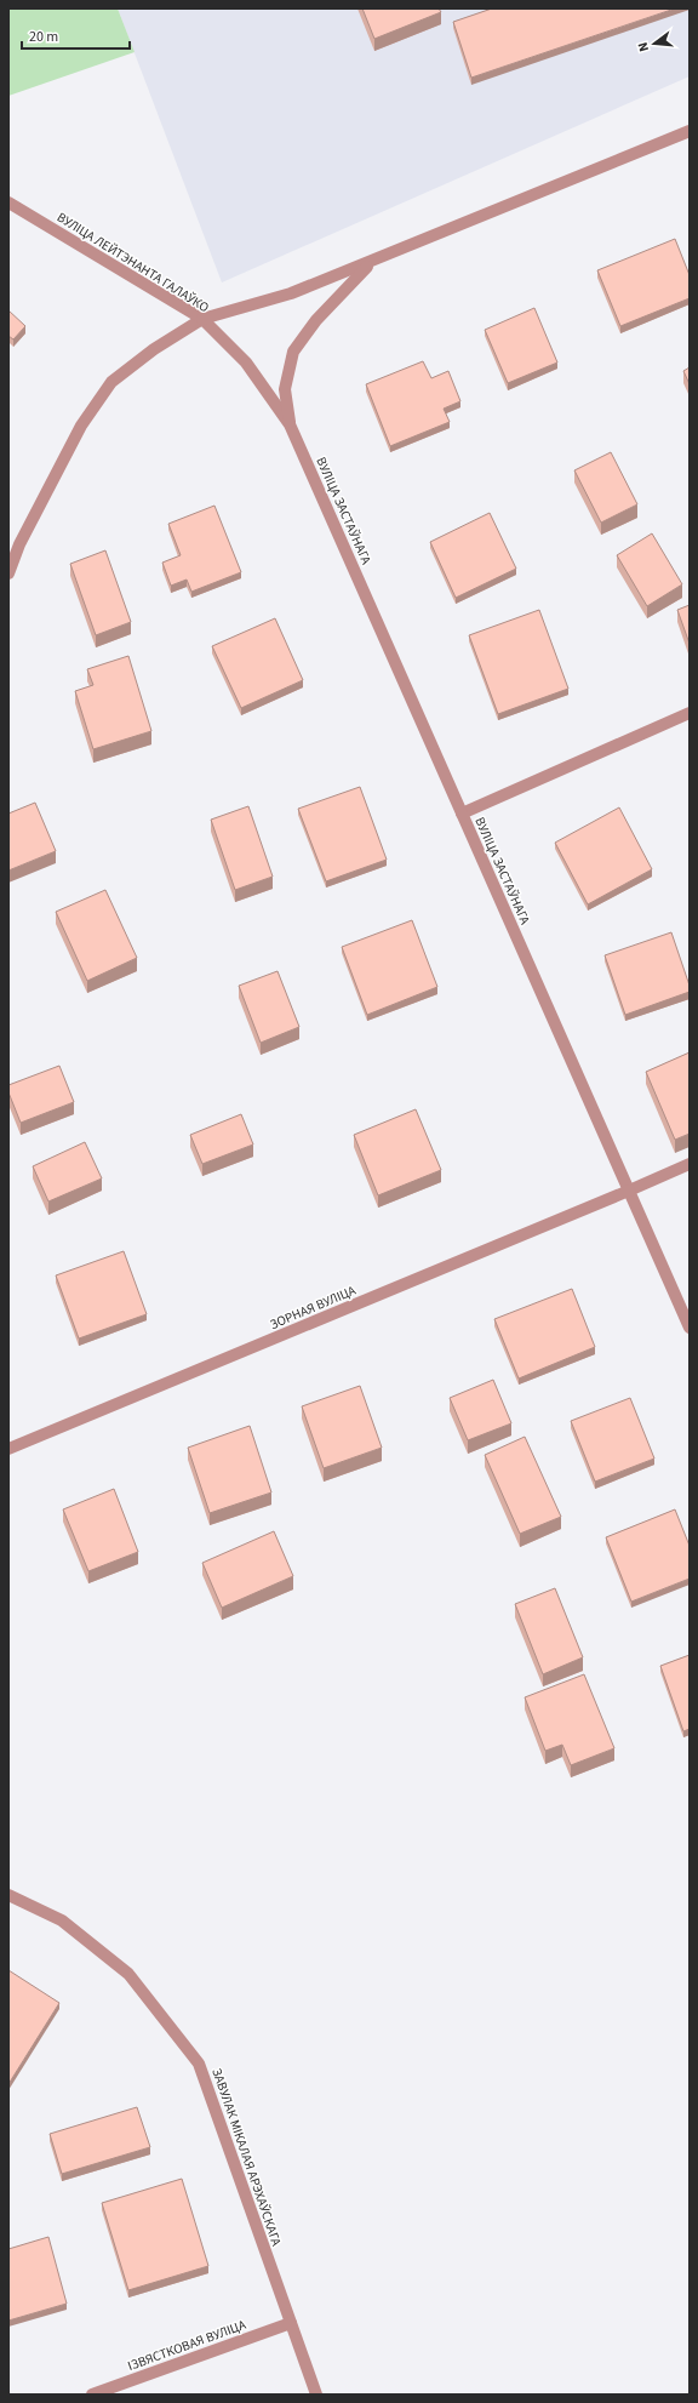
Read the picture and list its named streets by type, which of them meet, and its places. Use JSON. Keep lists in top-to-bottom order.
{
  "streets": {
    "street": [
      "ВУЛІЦА ЛЕЙТЭНАНТА ГАЛАЎКО",
      "ВУЛІЦА ЗАСТАЎНАГА",
      "ЗОРНАЯ ВУЛІЦА",
      "ЗАВУЛАК МІКАЛАЯ АРЭХАЎСКАГА",
      "ІЗВЯСТКОВАЯ ВУЛІЦА"
    ]
  },
  "crossings": [
    ["ВУЛІЦА ЛЕЙТЭНАНТА ГАЛАЎКО", "ВУЛІЦА ЗАСТАЎНАГА"],
    ["ВУЛІЦА ЗАСТАЎНАГА", "ЗОРНАЯ ВУЛІЦА"],
    ["ЗАВУЛАК МІКАЛАЯ АРЭХАЎСКАГА", "ІЗВЯСТКОВАЯ ВУЛІЦА"]
  ],
  "scale_bar": "20 m",
  "north": "left"
}
